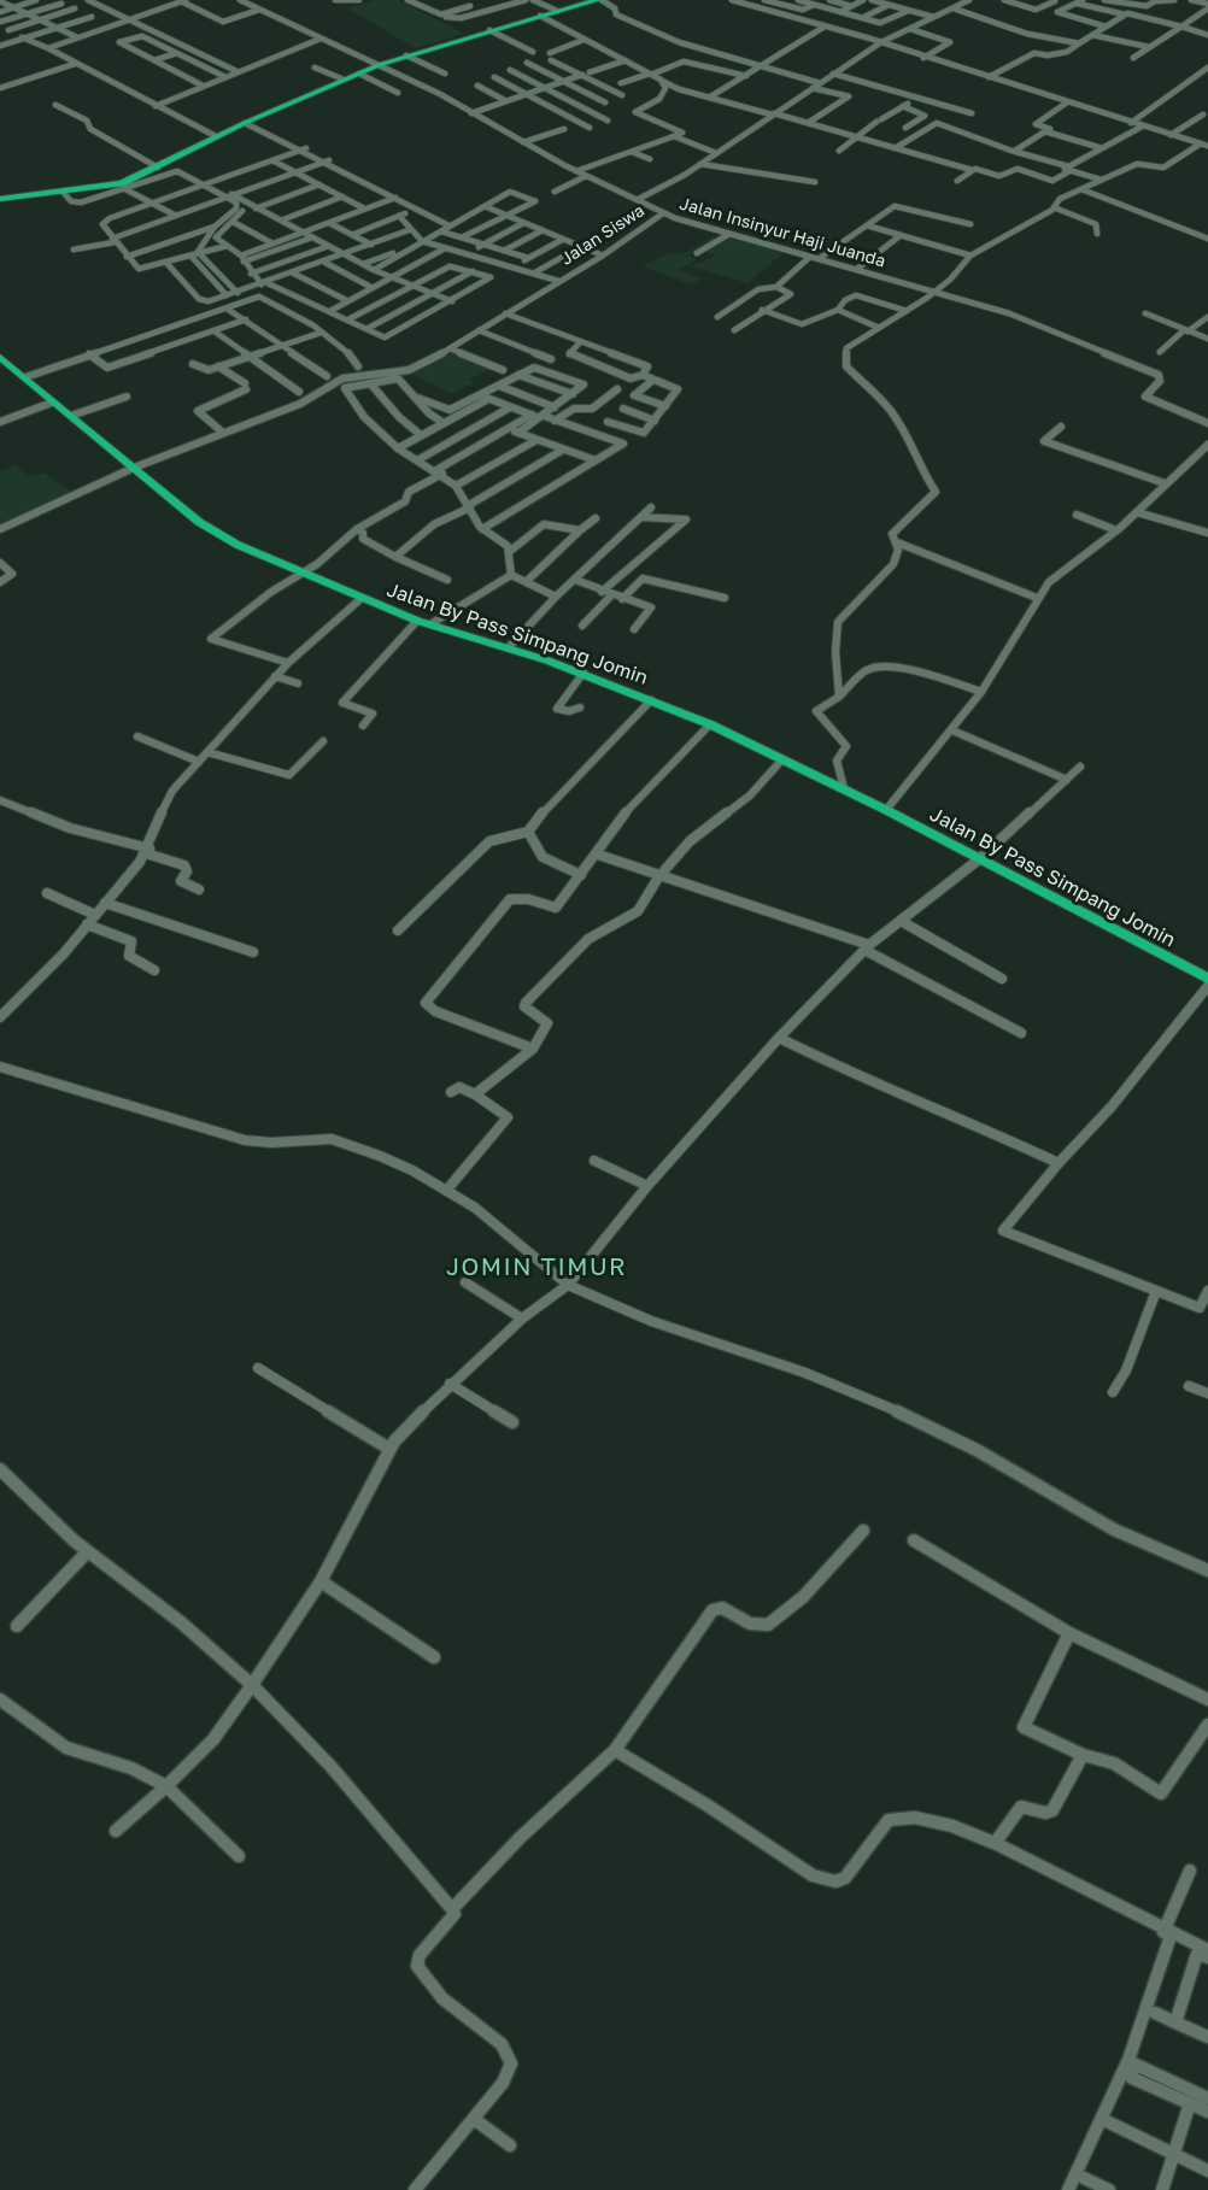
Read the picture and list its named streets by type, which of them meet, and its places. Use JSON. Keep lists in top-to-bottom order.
{
  "streets": {
    "highway": ["Jalan By Pass Simpang Jomin"],
    "street": ["Jalan Insinyur Haji Juanda", "Jalan Siswa"]
  },
  "crossings": [
    ["Jalan Insinyur Haji Juanda", "Jalan Siswa"],
    ["Jalan Siswa", "Jalan By Pass Simpang Jomin"]
  ],
  "districts": ["JOMIN TIMUR"]
}
